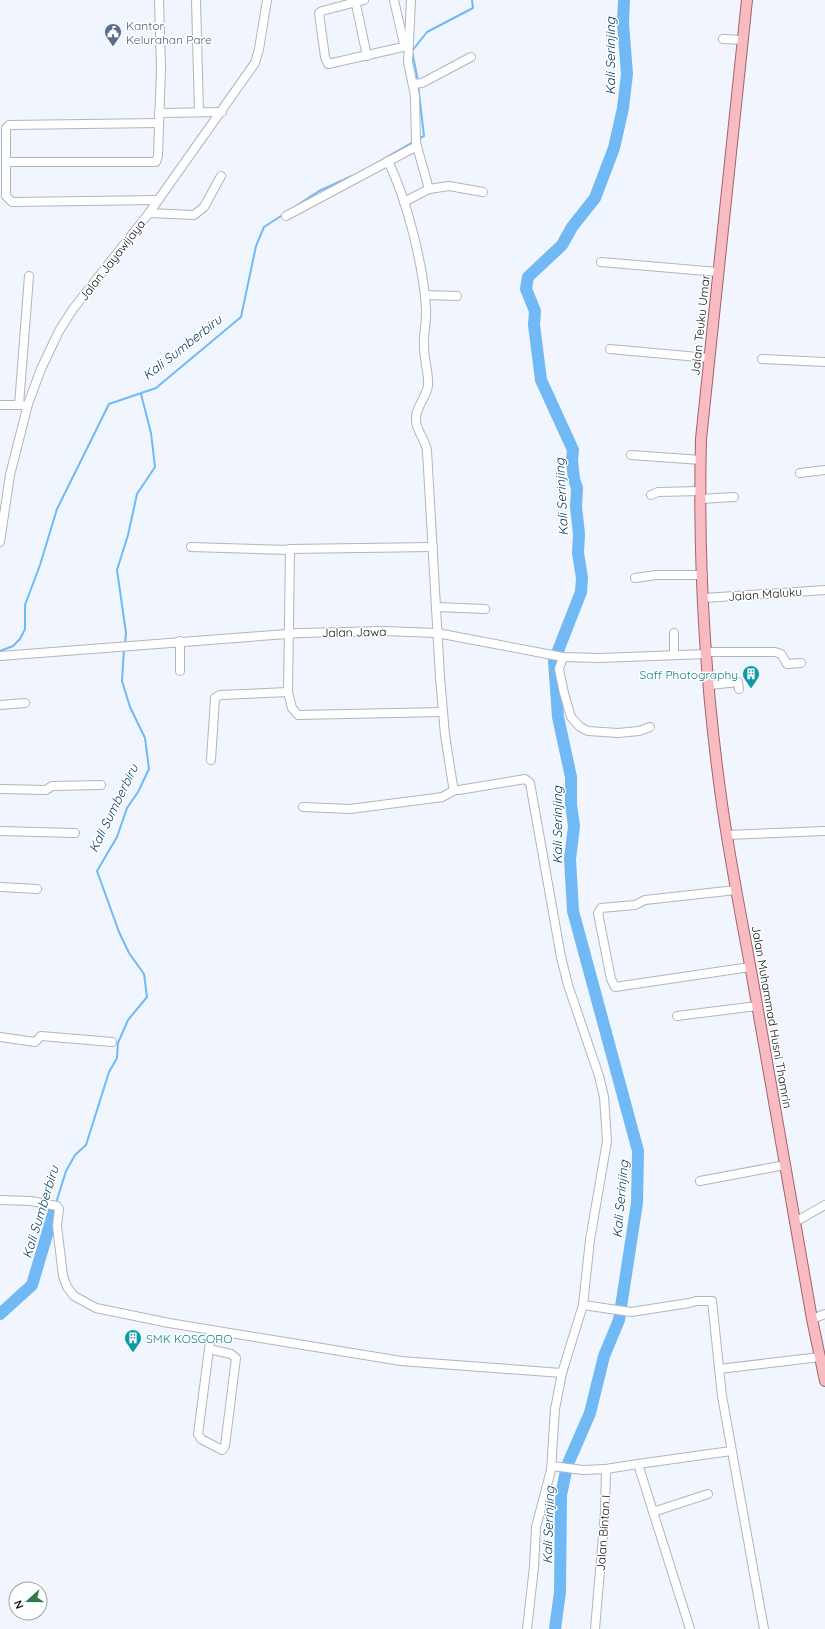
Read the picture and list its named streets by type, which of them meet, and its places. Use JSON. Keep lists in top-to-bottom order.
{
  "streets": {
    "main road": ["Jalan Teuku Umar", "Jalan Muhammad Husni Thamrin"],
    "street": [
      "Jalan Jayawijaya",
      "Jalan Maluku",
      "Jalan Jawa",
      "Jalan Bintan I"
    ]
  },
  "crossings": [
    ["Jalan Teuku Umar", "Jalan Maluku"],
    ["Jalan Teuku Umar", "Jalan Jawa"],
    ["Jalan Teuku Umar", "Jalan Muhammad Husni Thamrin"],
    ["Jalan Jawa", "Jalan Muhammad Husni Thamrin"]
  ],
  "water": ["Kali Serinjing", "Kali Sumberbiru"],
  "places": {
    "public building": ["Kantor Kelurahan Pare"],
    "building": ["Saff Photography", "SMK KOSGORO"]
  },
  "north": "left"
}
